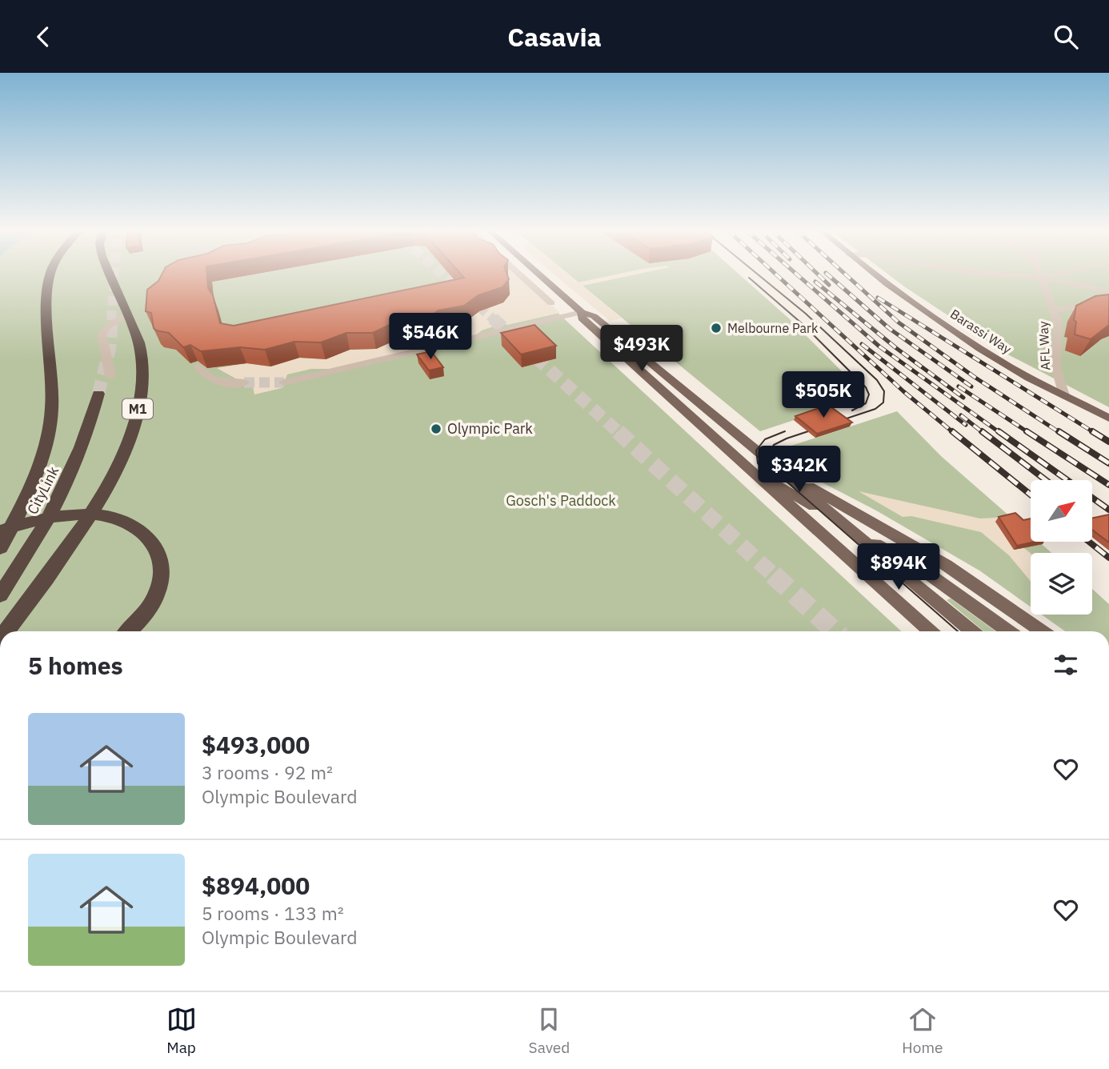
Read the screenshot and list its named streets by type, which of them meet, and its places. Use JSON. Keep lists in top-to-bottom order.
{
  "streets": {
    "highway": ["M1", "CityLink"],
    "main road": ["Barassi Way"],
    "street": ["AFL Way"]
  },
  "crossings": [
    ["Barassi Way", "AFL Way"]
  ],
  "parks": ["Gosch's Paddock"],
  "places": ["Melbourne Park", "Olympic Park"],
  "north": "top right",
  "page": {
    "header": "Casavia",
    "price": [
      "$546K",
      "$493K",
      "$505K",
      "$342K",
      "$894K"
    ],
    "heading": "5 homes",
    "list": [
      {
        "name": "$493,000",
        "note": "3 rooms · 92 m² · Olympic Boulevard"
      },
      {
        "name": "$894,000",
        "note": "5 rooms · 133 m² · Olympic Boulevard"
      }
    ],
    "tabs": ["Map", "Saved", "Home"]
  }
}
